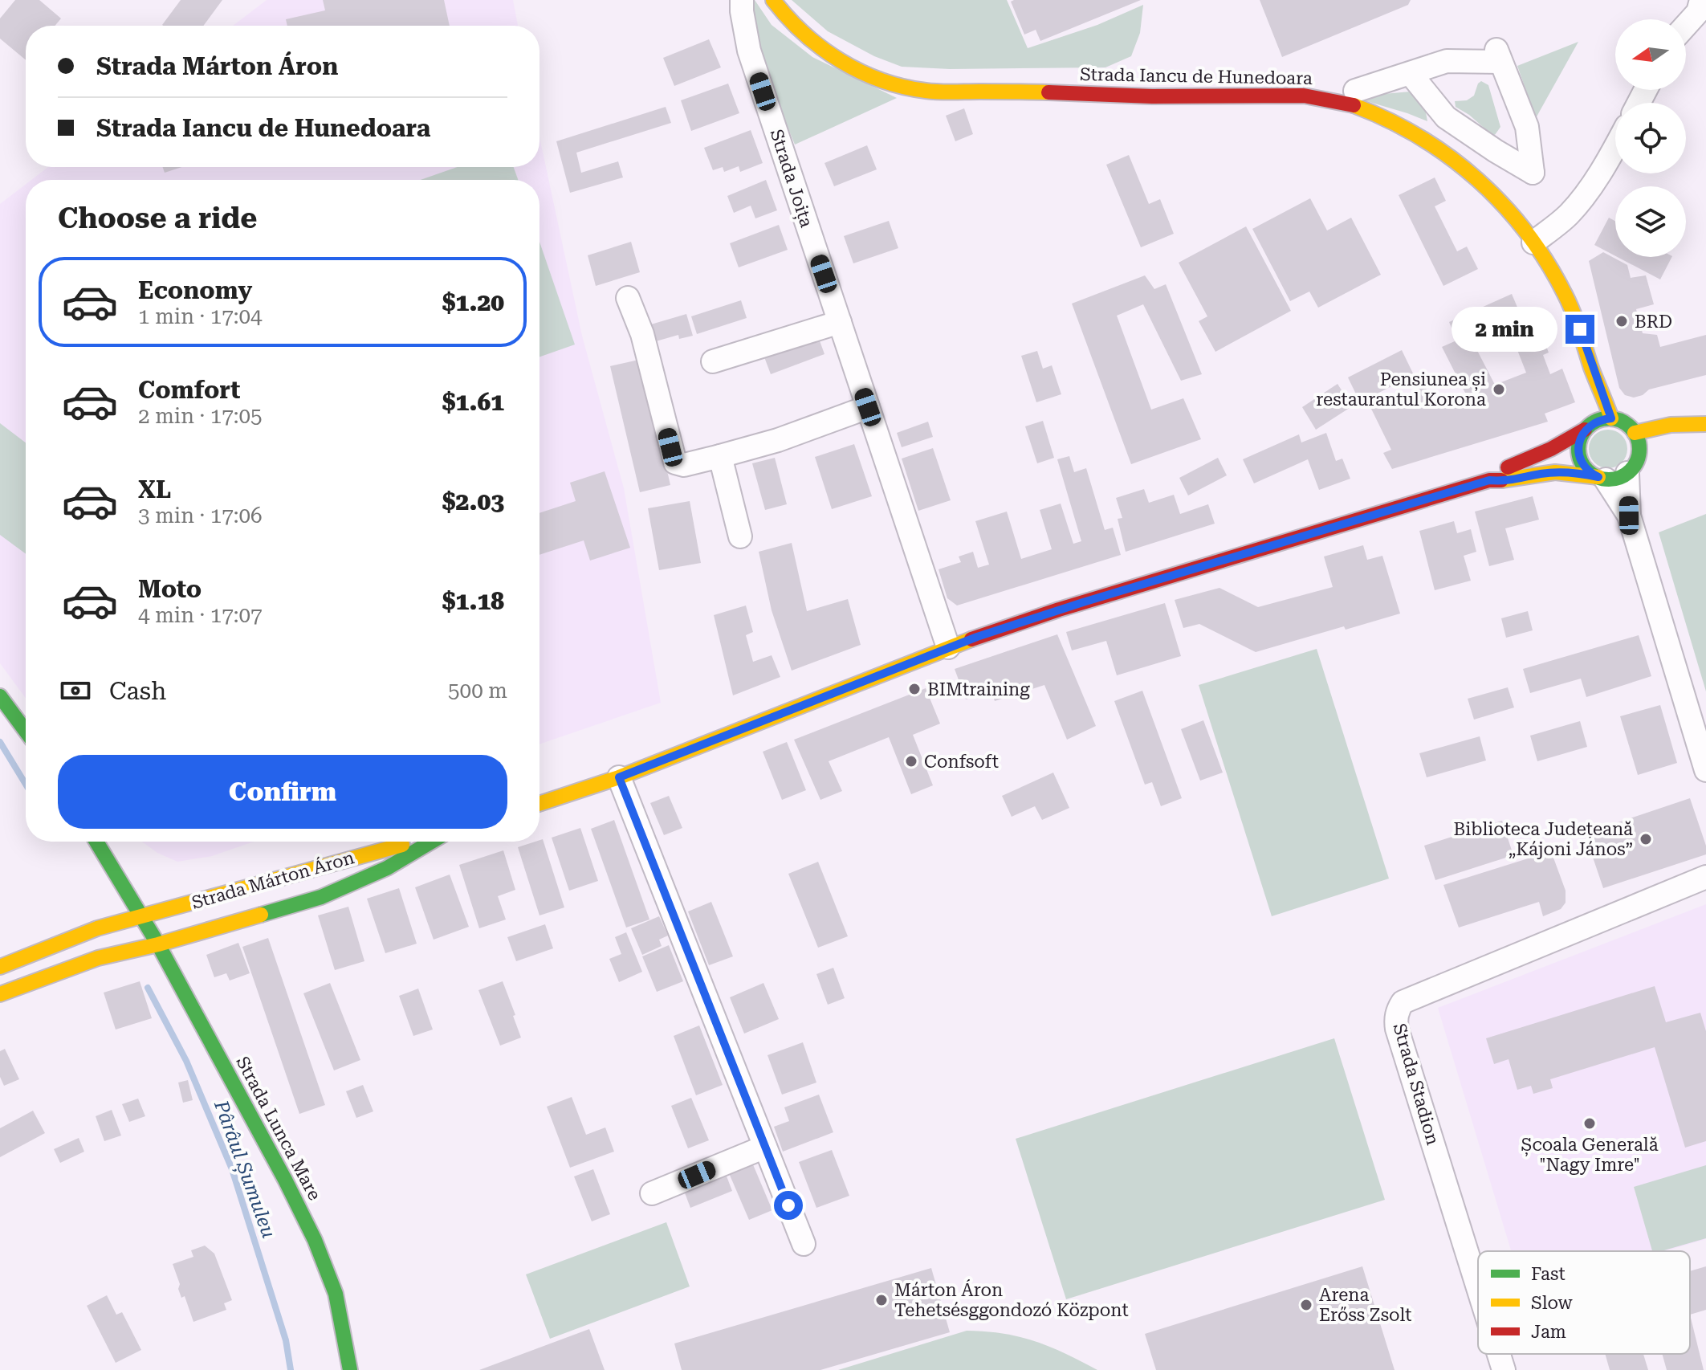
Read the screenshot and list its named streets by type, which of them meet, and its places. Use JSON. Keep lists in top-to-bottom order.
{
  "streets": {
    "main road": ["Strada Iancu de Hunedoara", "Strada Márton Áron", "Strada Lunca Mare"],
    "street": ["Strada Joița", "Strada Stadion"]
  },
  "crossings": [
    ["Strada Márton Áron", "Strada Lunca Mare"]
  ],
  "water": ["Pârâul Șumuleu"],
  "places": [
    "BRD",
    "Pensiunea și restaurantul Korona",
    "BIMtraining",
    "Confsoft",
    "Biblioteca Județeană „Kájoni János”",
    "Școala Generală \"Nagy Imre\"",
    "Márton Áron Tehetsésggondozó Központ",
    "Arena Erőss Zsolt"
  ],
  "legend": ["Fast", "Slow", "Jam"],
  "north": "left",
  "page": {
    "banner": ["Strada Márton Áron", "Strada Iancu de Hunedoara"],
    "heading": "Choose a ride",
    "list": [
      {
        "name": "Economy",
        "note": "1 min · 17:04",
        "value": "$1.20"
      },
      {
        "name": "Comfort",
        "note": "2 min · 17:05",
        "value": "$1.61"
      },
      {
        "name": "XL",
        "note": "3 min · 17:06",
        "value": "$2.03"
      },
      {
        "name": "Moto",
        "note": "4 min · 17:07",
        "value": "$1.18"
      }
    ],
    "bubble": "2 min",
    "pay": ["Cash", "500 m"],
    "buttons": "Confirm"
  }
}
